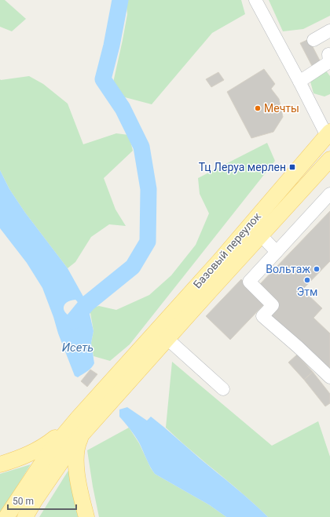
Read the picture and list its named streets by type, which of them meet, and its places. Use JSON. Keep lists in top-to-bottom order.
{
  "streets": {
    "main road": ["Базовый переулок"]
  },
  "water": ["Исеть"],
  "places": {
    "other": ["Мечты", "Вольтаж", "Этм"],
    "transit": ["Тц Леруа мерлен"]
  },
  "scale_bar": "50 m"
}
